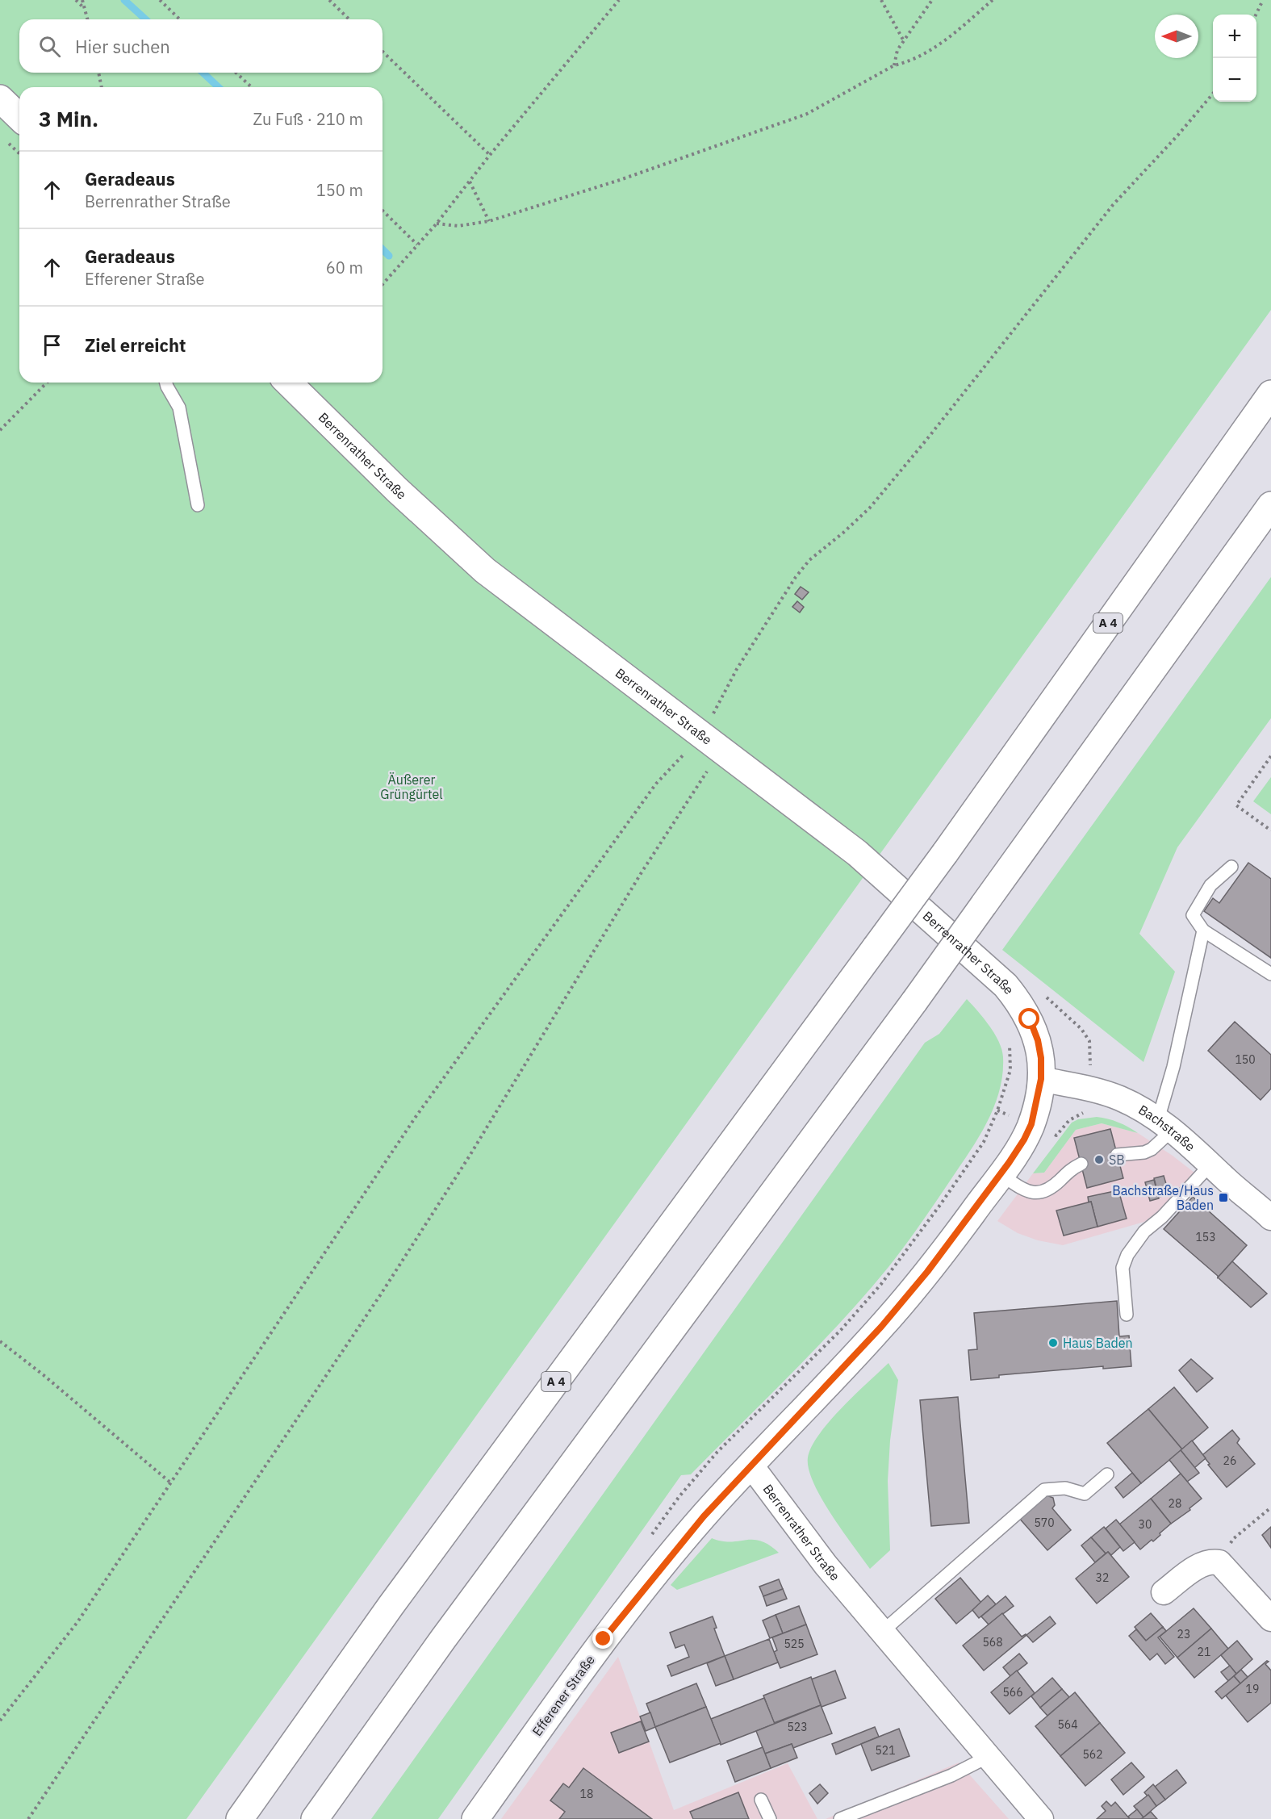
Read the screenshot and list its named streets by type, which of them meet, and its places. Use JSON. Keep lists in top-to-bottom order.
{
  "streets": {
    "main road": ["Berrenrather Straße", "A 4", "Efferener Straße"],
    "street": ["Bachstraße"]
  },
  "crossings": [
    ["Berrenrather Straße", "Bachstraße"],
    ["Berrenrather Straße", "Efferener Straße"]
  ],
  "parks": ["Äußerer Grüngürtel"],
  "places": {
    "other": ["SB", "Haus Baden"],
    "transit": ["Bachstraße/Haus Baden"]
  },
  "house_numbers": [
    "150",
    "153",
    "26",
    "28",
    "570",
    "30",
    "32",
    "23",
    "568",
    "525",
    "21",
    "19",
    "566",
    "564",
    "523",
    "521",
    "562",
    "18"
  ],
  "north": "left",
  "page": {
    "map_buttons": ["+", "−"],
    "search": "Hier suchen",
    "heading": ["3 Min.", "Zu Fuß · 210 m"],
    "list": [
      ["Geradeaus", "Berrenrather Straße", "150 m"],
      ["Geradeaus", "Efferener Straße", "60 m"],
      "Ziel erreicht"
    ]
  }
}
